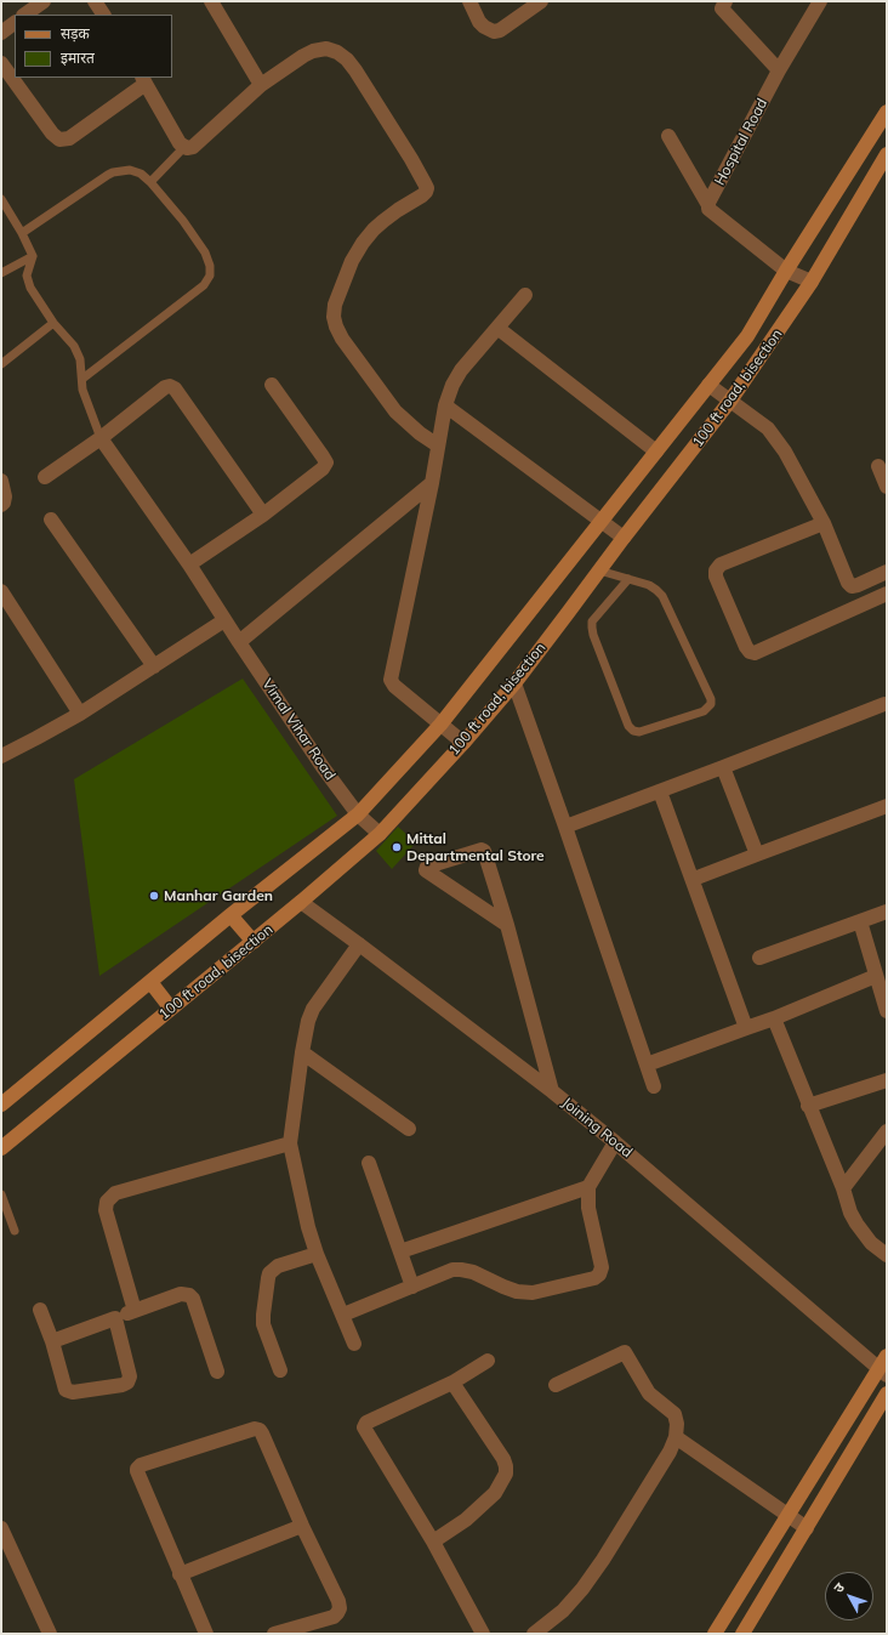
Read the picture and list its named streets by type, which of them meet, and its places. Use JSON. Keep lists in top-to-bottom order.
{
  "streets": {
    "street": [
      "Hospital Road",
      "100 ft road, bisection",
      "Vimal Vihar Road",
      "Joining Road"
    ]
  },
  "crossings": [
    ["100 ft road, bisection", "Vimal Vihar Road"],
    ["100 ft road, bisection", "Joining Road"]
  ],
  "places": ["Mittal Departmental Store", "Manhar Garden"],
  "legend": ["सड़क", "इमारत"],
  "north": "top left"
}
